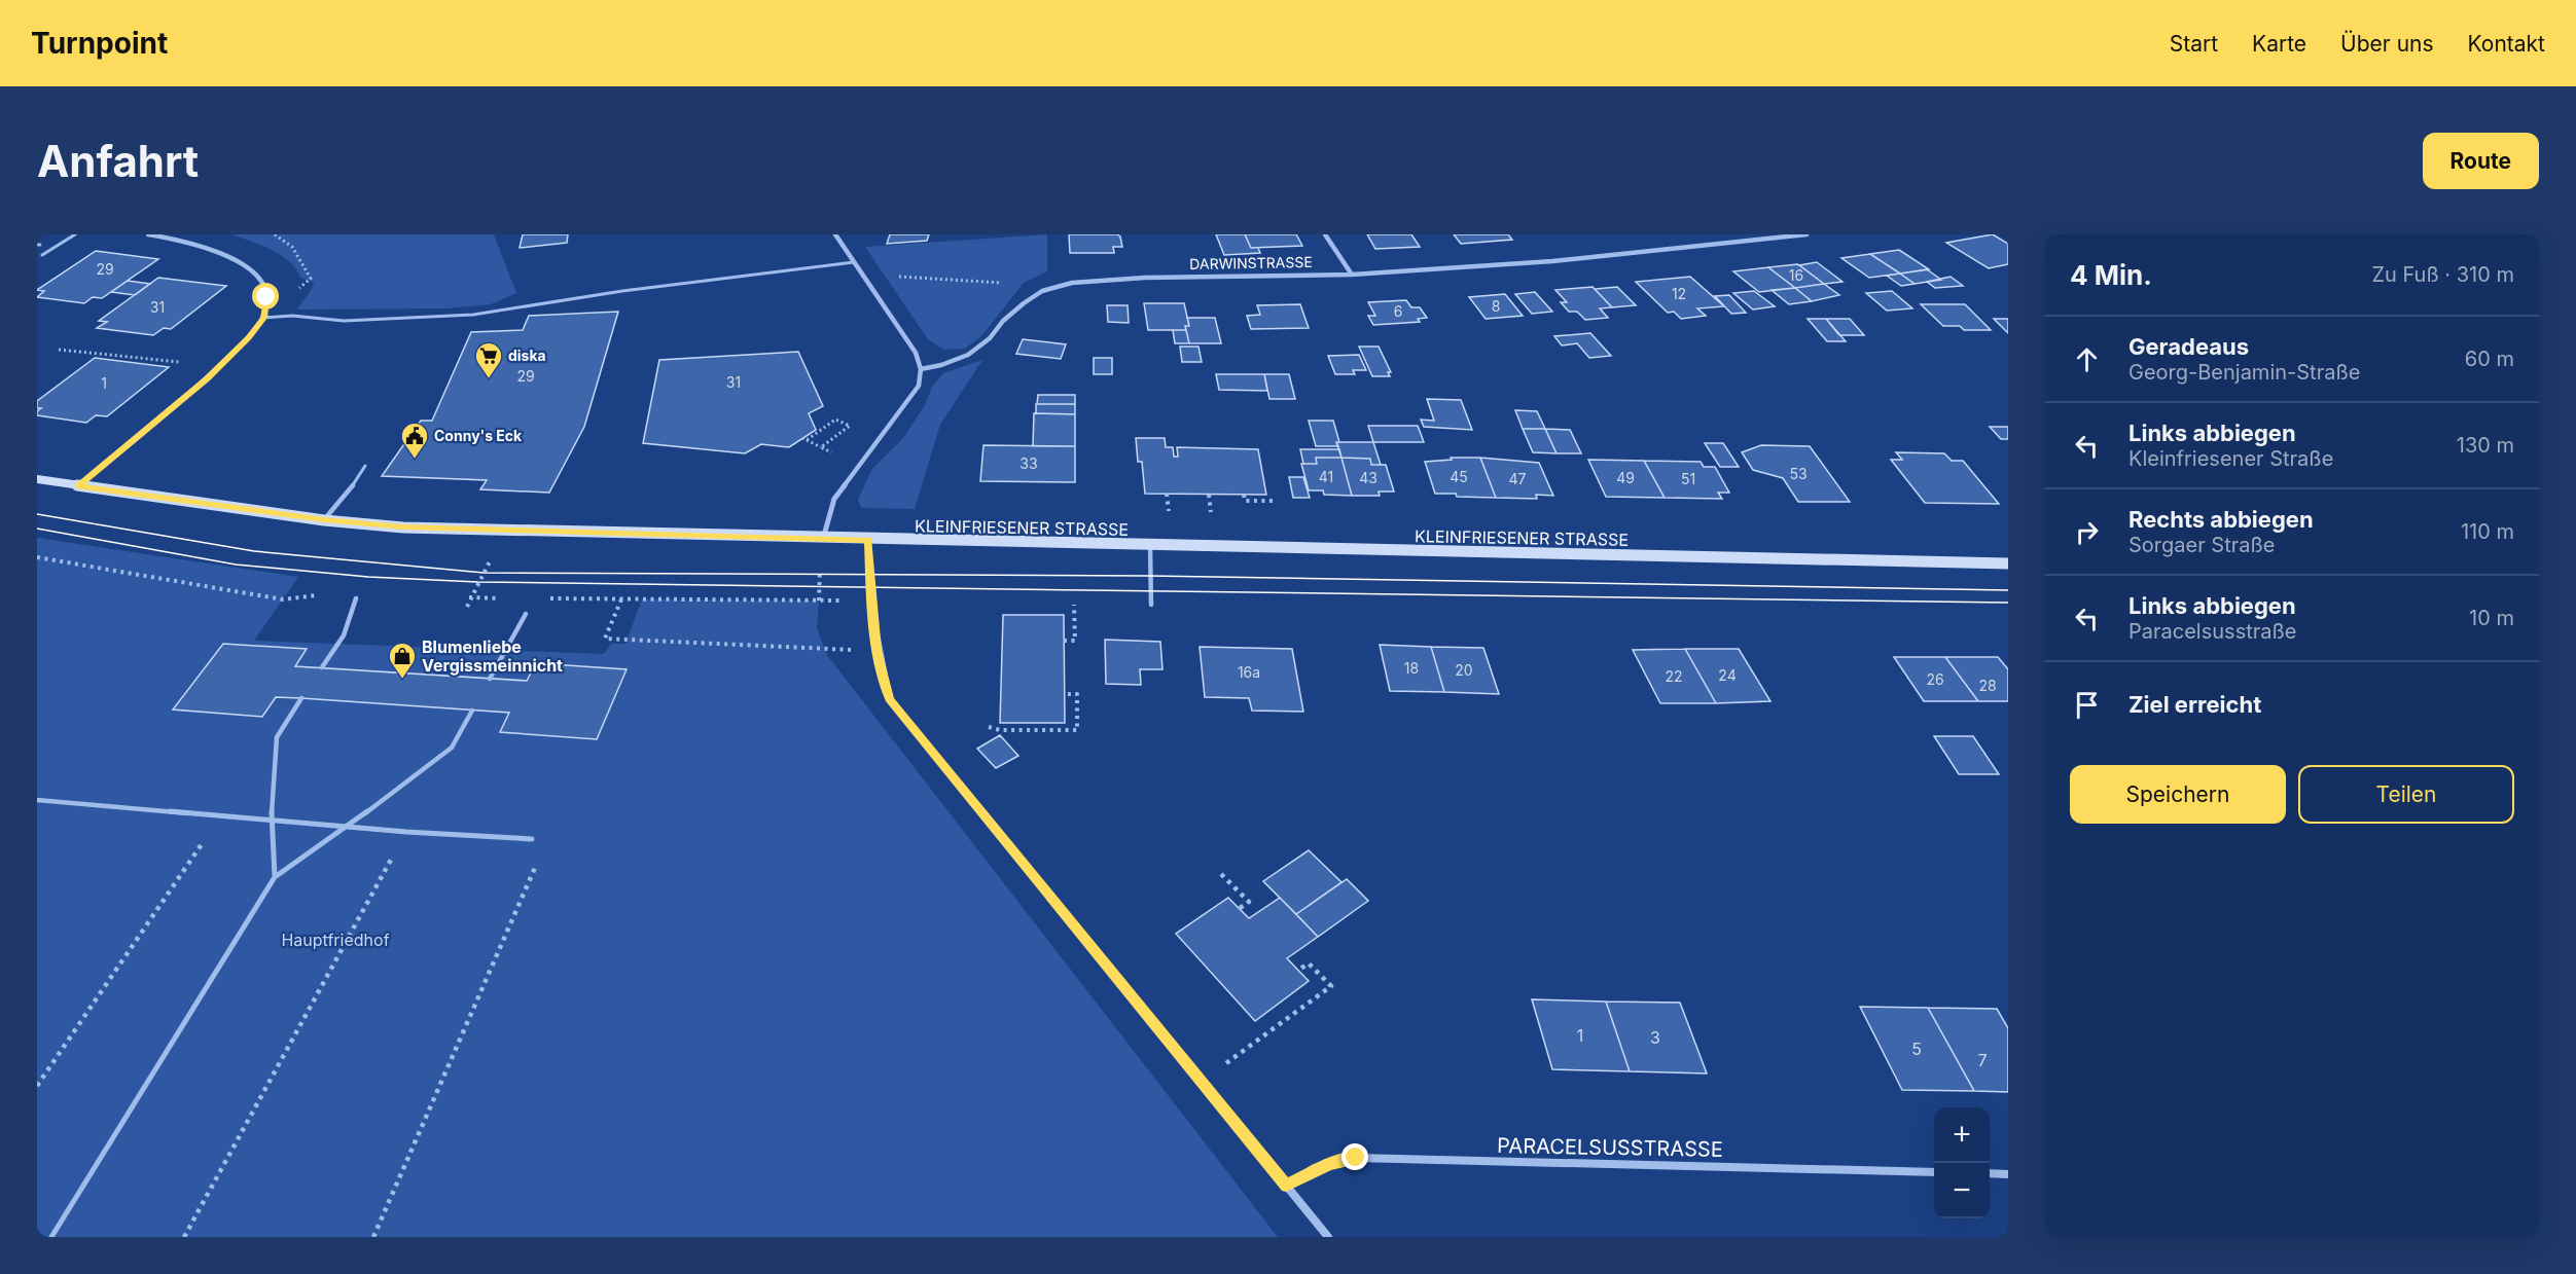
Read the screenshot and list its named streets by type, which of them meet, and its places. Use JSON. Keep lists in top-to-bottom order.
{
  "streets": {
    "street": ["DARWINSTRASSE", "KLEINFRIESENER STRASSE", "PARACELSUSSTRASSE"]
  },
  "parks": ["Hauptfriedhof"],
  "places": {
    "supermarket": ["diska"],
    "public building": ["Conny's Eck"],
    "shop": ["Blumenliebe Vergissmeinnicht"]
  },
  "house_numbers": [
    "29",
    "16",
    "12",
    "8",
    "31",
    "6",
    "29",
    "31",
    "1",
    "33",
    "53",
    "41",
    "45",
    "43",
    "49",
    "47",
    "51",
    "18",
    "20",
    "16a",
    "24",
    "22",
    "26",
    "28",
    "1",
    "3",
    "5",
    "7"
  ],
  "page": {
    "header": "Turnpoint",
    "nav": [
      "Start",
      "Karte",
      "Über uns",
      "Kontakt"
    ],
    "buttons": [
      "Route",
      ["Speichern", "Teilen"]
    ],
    "title": "Anfahrt",
    "heading": ["4 Min.", "Zu Fuß · 310 m"],
    "list": [
      ["Geradeaus", "Georg-Benjamin-Straße", "60 m"],
      ["Links abbiegen", "Kleinfriesener Straße", "130 m"],
      ["Rechts abbiegen", "Sorgaer Straße", "110 m"],
      ["Links abbiegen", "Paracelsusstraße", "10 m"],
      "Ziel erreicht"
    ],
    "map_buttons": ["+", "−"]
  }
}
